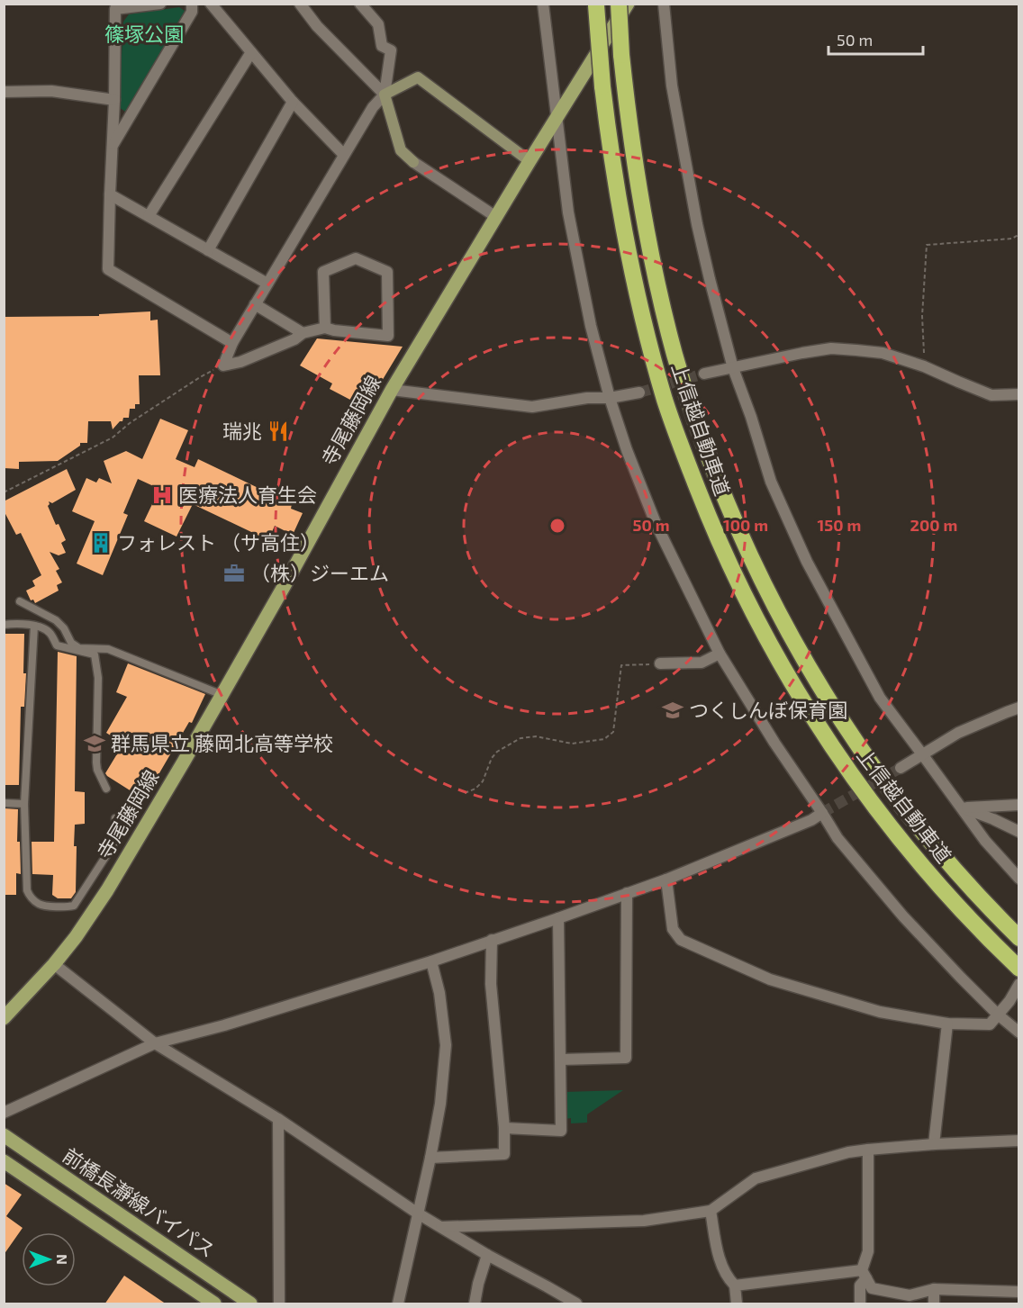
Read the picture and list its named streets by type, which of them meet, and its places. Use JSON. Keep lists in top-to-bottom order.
{
  "streets": {
    "highway": ["上信越自動車道"],
    "main road": ["寺尾藤岡線", "前橋長瀞線バイパス"]
  },
  "parks": ["篠塚公園"],
  "places": {
    "restaurant": ["瑞兆"],
    "hospital": ["医療法人育生会"],
    "building": ["フォレスト （サ高住）"],
    "office": ["（株）ジーエム"],
    "school or university": ["つくしんぼ保育園", "群馬県立 藤岡北高等学校"]
  },
  "scale_bar": "50 m",
  "north": "right",
  "rings": [
    "50 m",
    "100 m",
    "150 m",
    "200 m"
  ]
}
